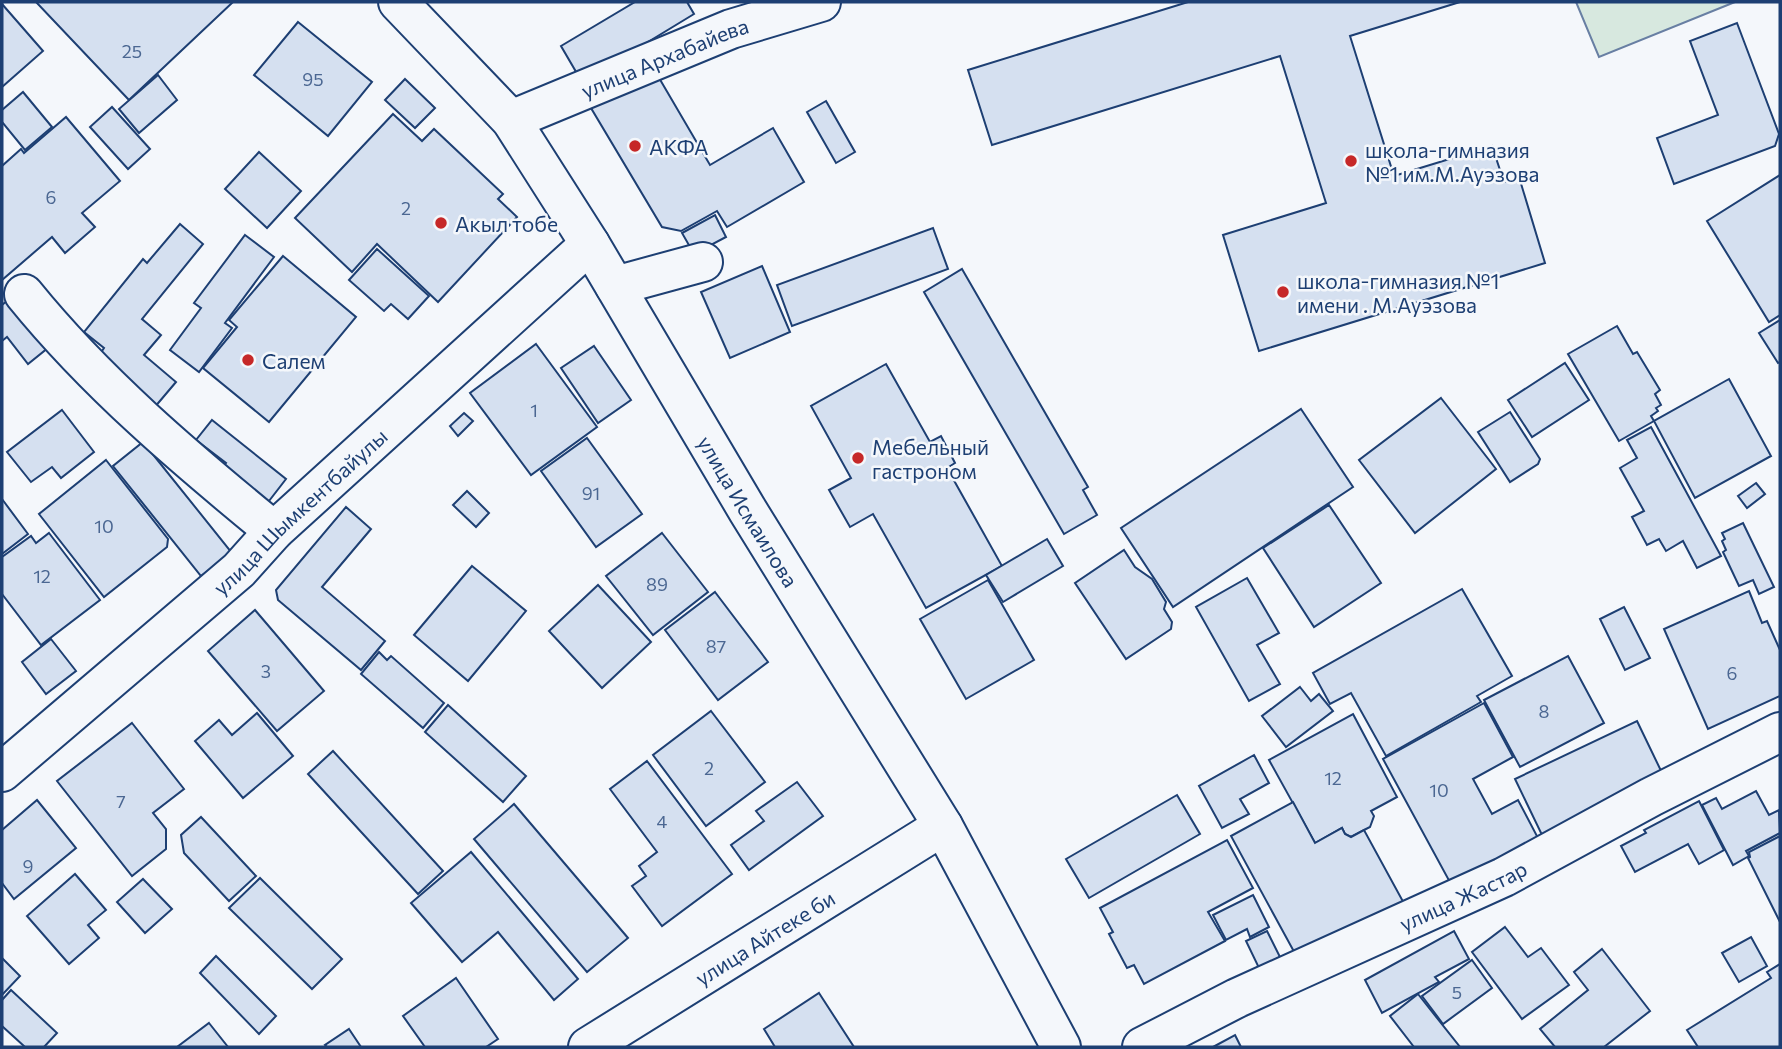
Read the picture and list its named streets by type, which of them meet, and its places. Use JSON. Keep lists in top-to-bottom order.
{
  "streets": {
    "street": [
      "улица Архабайева",
      "улица Шымкентбайулы",
      "улица Исмаилова",
      "улица Жастар",
      "улица Айтеке би"
    ]
  },
  "crossings": [
    ["улица Архабайева", "улица Исмаилова"],
    ["улица Шымкентбайулы", "улица Исмаилова"],
    ["улица Исмаилова", "улица Айтеке би"]
  ],
  "places": [
    "АКФА",
    "школа-гимназия №1 им.М.Ауэзова",
    "Акыл тобе",
    "школа-гимназия №1 имени . М.Ауэзова",
    "Салем",
    "Мебельный гастроном"
  ],
  "house_numbers": [
    "25",
    "95",
    "6",
    "2",
    "1",
    "91",
    "10",
    "12",
    "89",
    "87",
    "3",
    "6",
    "8",
    "2",
    "12",
    "10",
    "7",
    "4",
    "9",
    "5"
  ]
}
